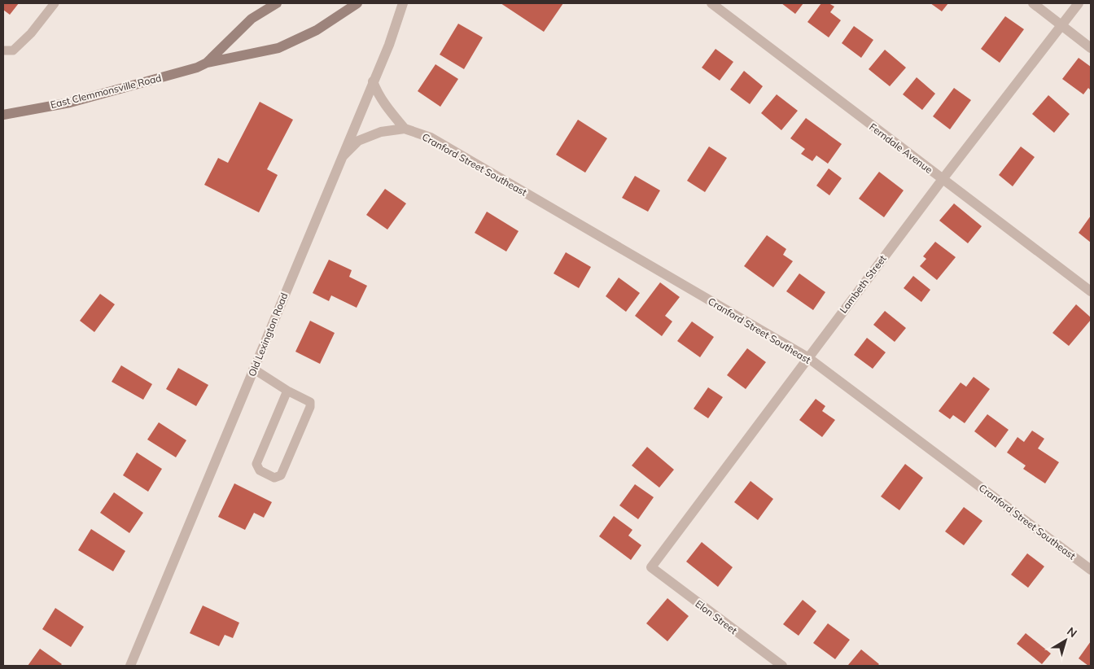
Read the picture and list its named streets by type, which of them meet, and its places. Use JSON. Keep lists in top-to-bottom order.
{
  "streets": {
    "main road": ["East Clemmonsville Road"],
    "street": [
      "Ferndale Avenue",
      "Cranford Street Southeast",
      "Lambeth Street",
      "Old Lexington Road",
      "Elon Street"
    ]
  },
  "crossings": [
    ["Ferndale Avenue", "Lambeth Street"],
    ["Cranford Street Southeast", "Lambeth Street"],
    ["Cranford Street Southeast", "Old Lexington Road"],
    ["Lambeth Street", "Elon Street"]
  ],
  "north": "top right"
}
